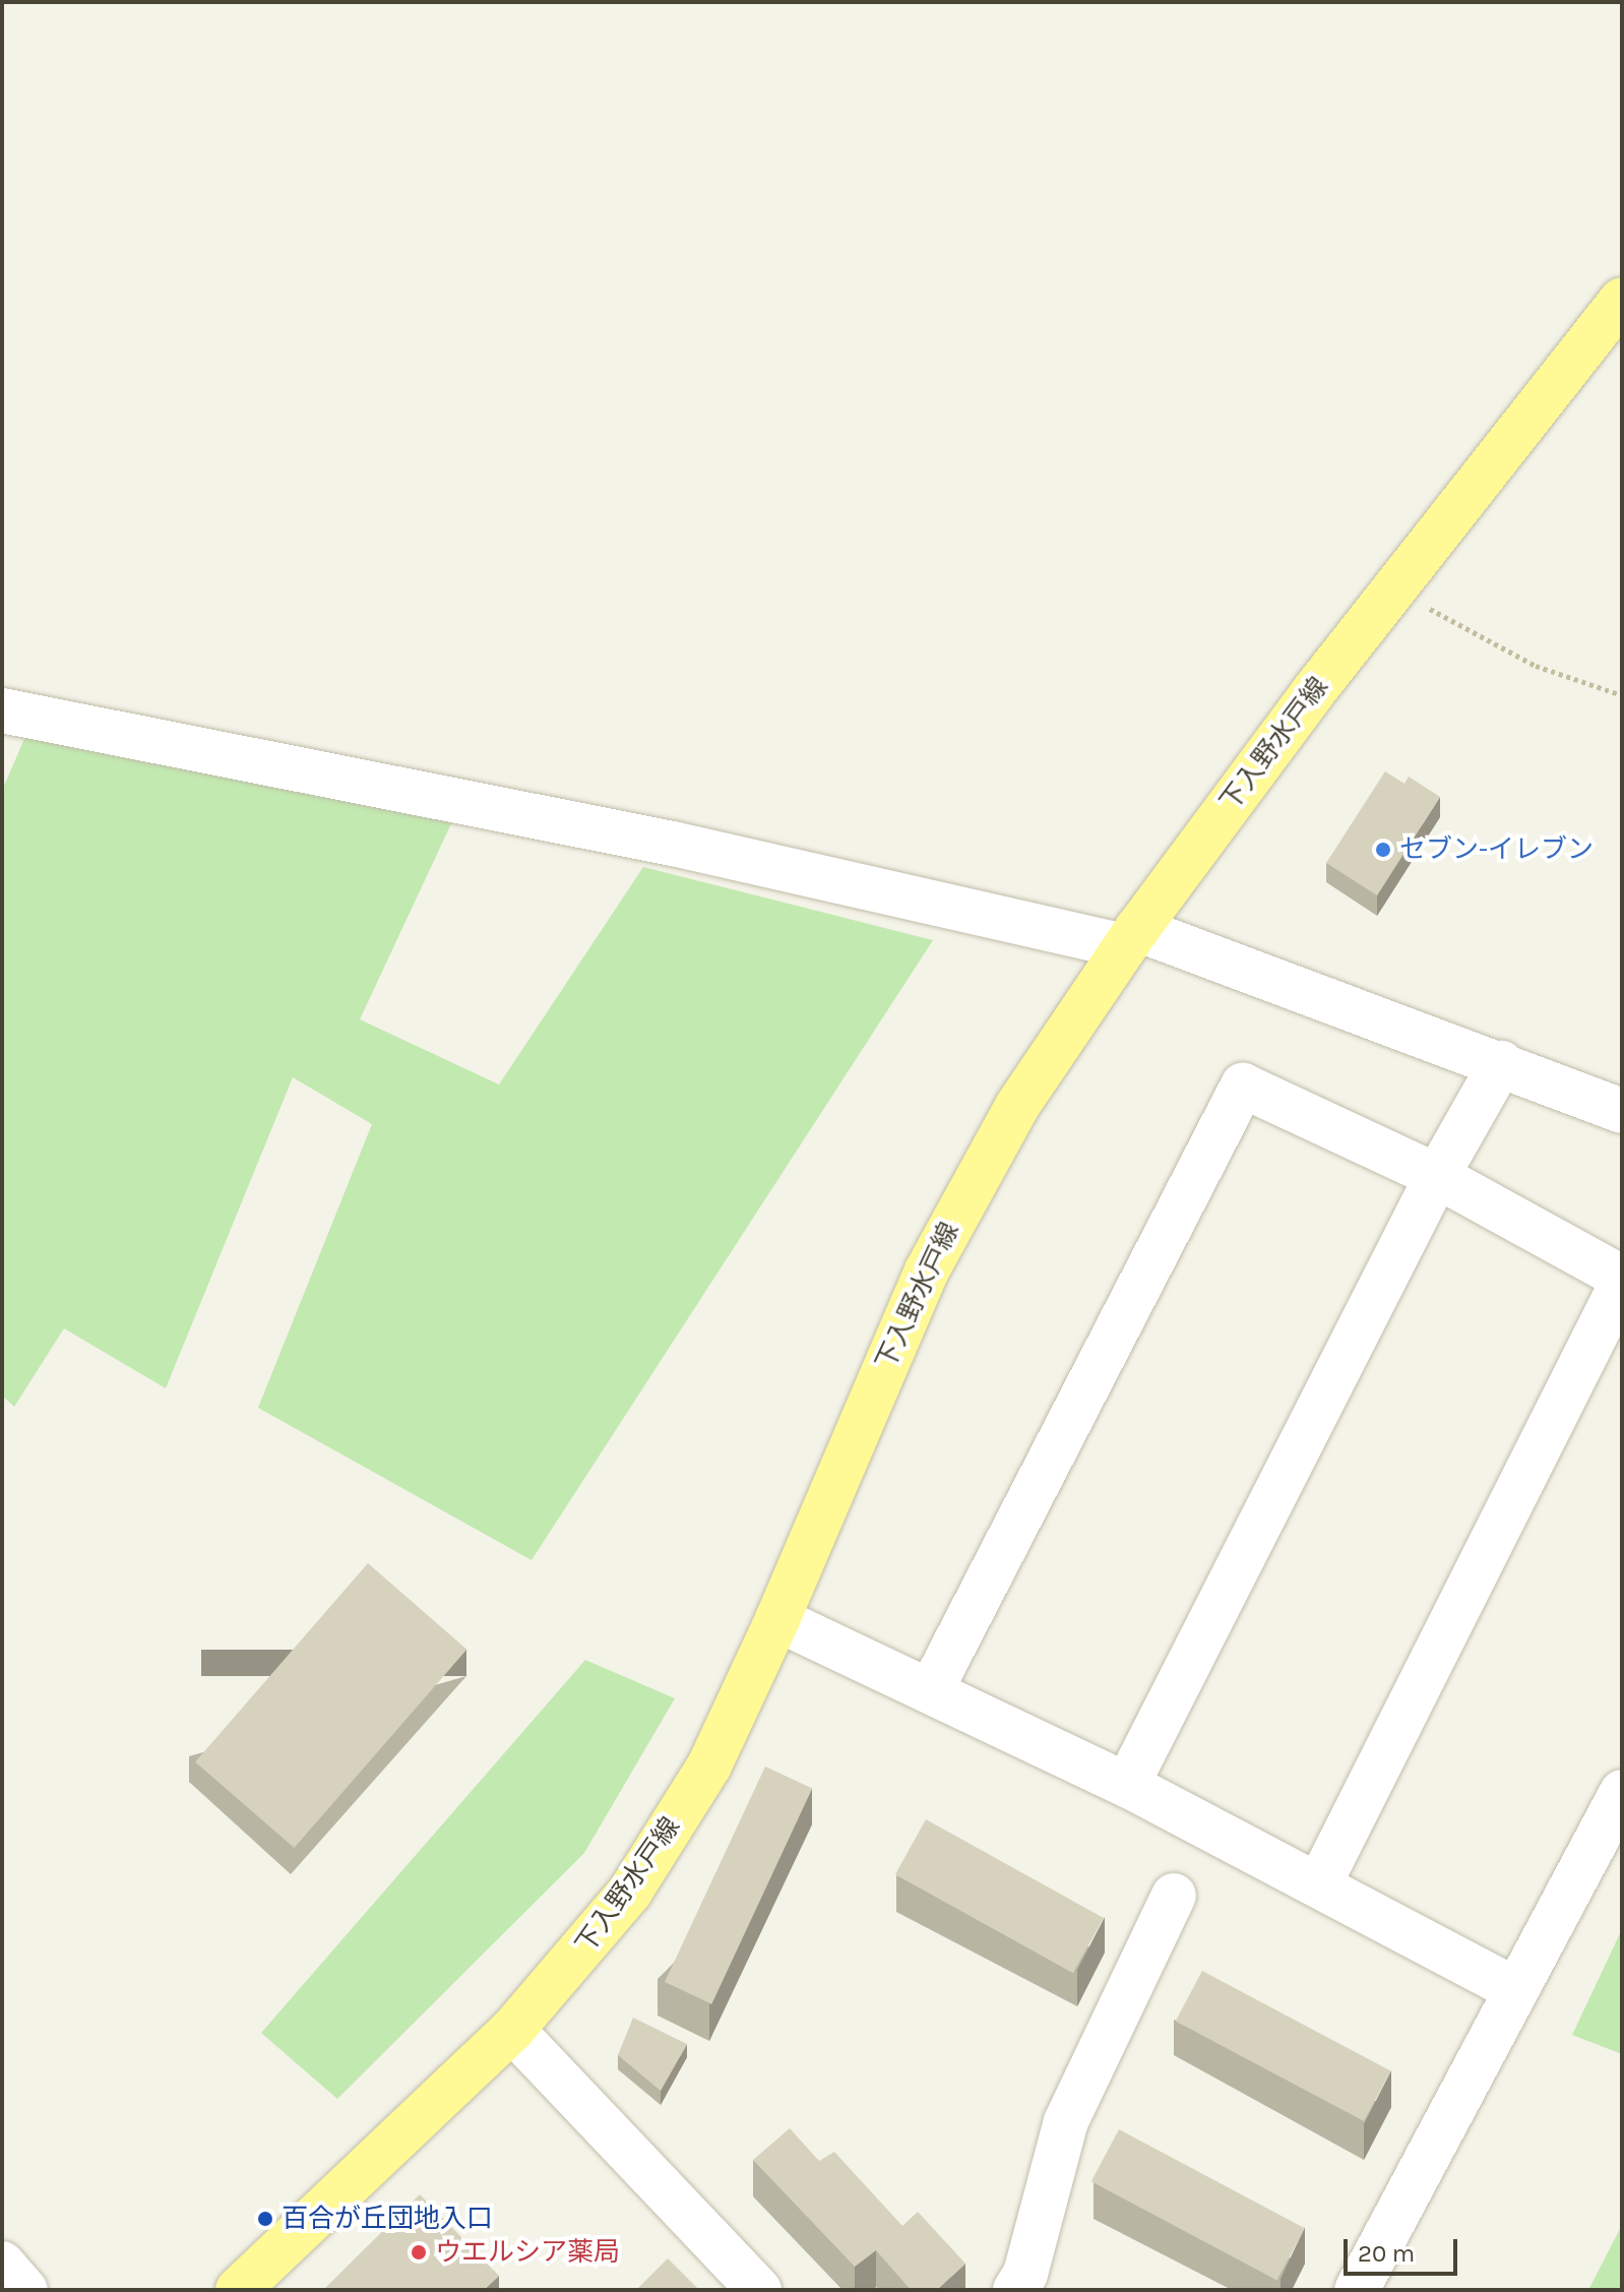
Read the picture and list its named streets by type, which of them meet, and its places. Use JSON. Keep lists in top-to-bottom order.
{
  "streets": {
    "main road": ["下入野水戸線"]
  },
  "places": ["セブン-イレブン", "百合が丘団地入口", "ウエルシア薬局"],
  "scale_bar": "20 m"
}
